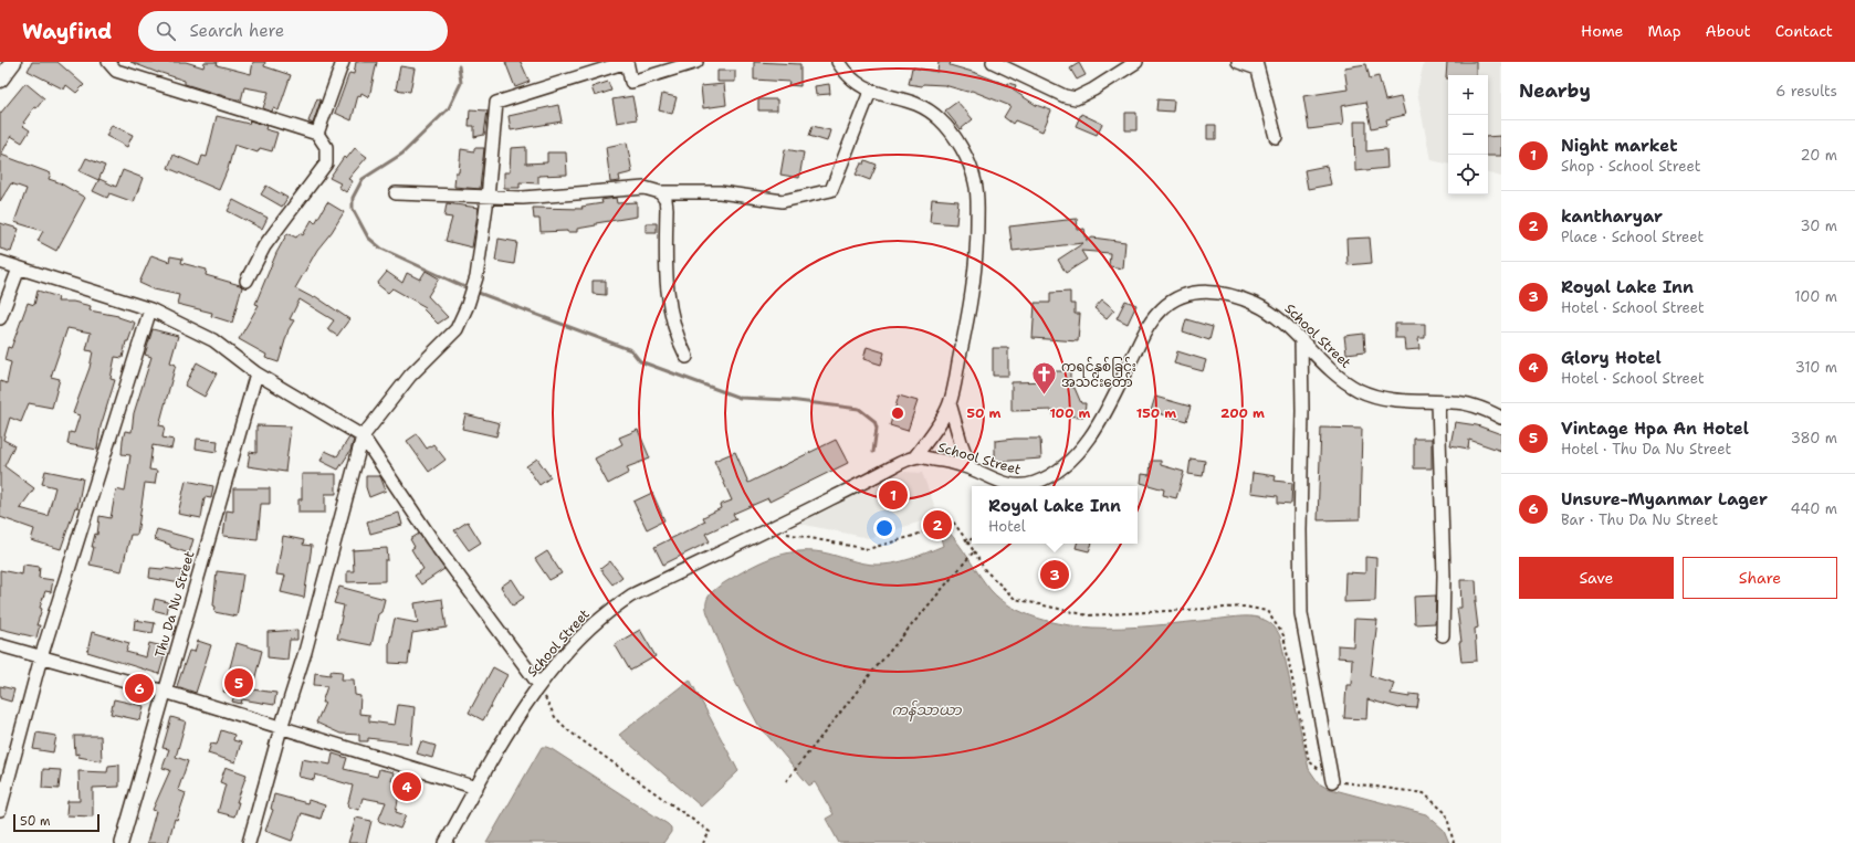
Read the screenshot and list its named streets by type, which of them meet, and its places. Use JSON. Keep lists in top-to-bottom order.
{
  "streets": {
    "street": ["School Street", "Thu Da Nu Street"]
  },
  "water": ["ကန်သာယာ"],
  "places": {
    "church": ["ကရင်နှစ်ခြင်း အသင်းတော်"]
  },
  "scale_bar": "50 m",
  "page": {
    "header": "Wayfind",
    "search": "Search here",
    "nav": [
      "Home",
      "Map",
      "About",
      "Contact"
    ],
    "heading": ["Nearby", "6 results"],
    "map_buttons": ["+", "−"],
    "list": [
      {
        "mark": "1",
        "name": "Night market",
        "note": "Shop · School Street",
        "value": "20 m"
      },
      {
        "mark": "2",
        "name": "kantharyar",
        "note": "Place · School Street",
        "value": "30 m"
      },
      {
        "mark": "3",
        "name": "Royal Lake Inn",
        "note": "Hotel · School Street",
        "value": "100 m"
      },
      {
        "mark": "4",
        "name": "Glory Hotel",
        "note": "Hotel · School Street",
        "value": "310 m"
      },
      {
        "mark": "5",
        "name": "Vintage Hpa An Hotel",
        "note": "Hotel · Thu Da Nu Street",
        "value": "380 m"
      },
      {
        "mark": "6",
        "name": "Unsure-Myanmar Lager",
        "note": "Bar · Thu Da Nu Street",
        "value": "440 m"
      }
    ],
    "pins": [
      "1",
      "2",
      "3",
      "5",
      "6",
      "4"
    ],
    "popup": ["Royal Lake Inn", "Hotel"],
    "buttons": ["Save", "Share"],
    "scale": "50 m"
  },
  "rings": [
    "50 m",
    "100 m",
    "150 m",
    "200 m"
  ]
}
